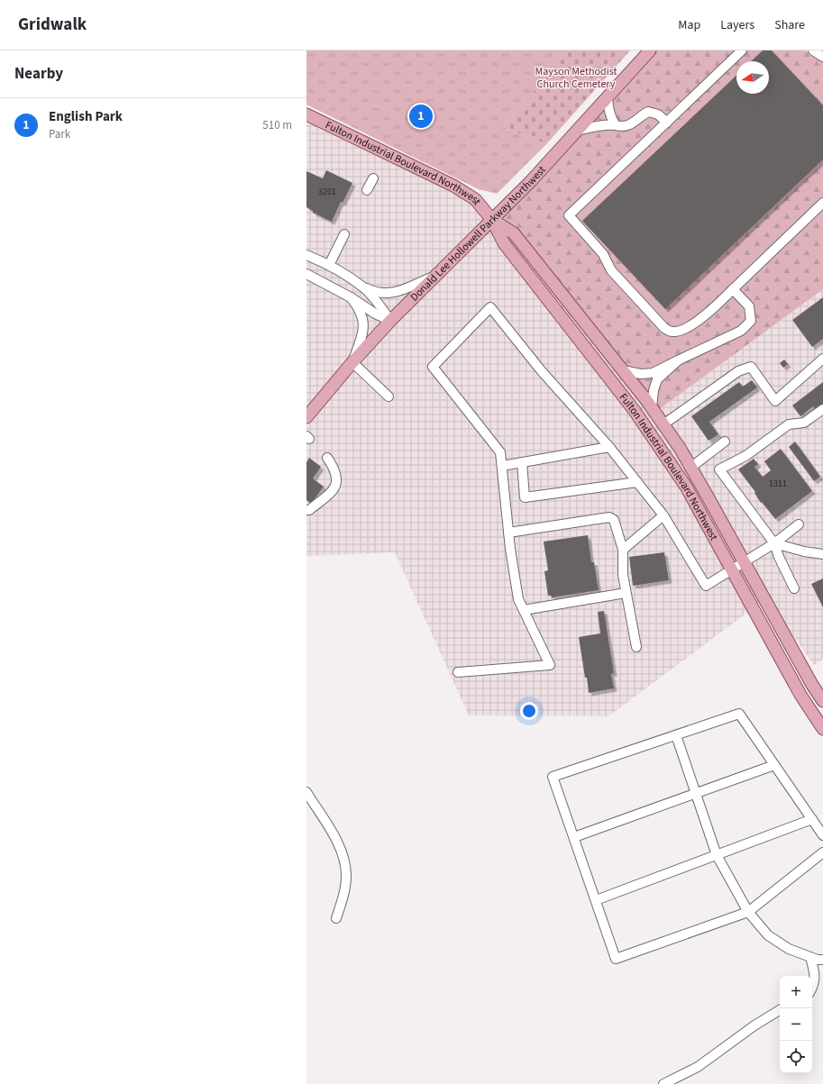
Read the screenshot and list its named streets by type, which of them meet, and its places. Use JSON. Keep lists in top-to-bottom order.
{
  "streets": {
    "main road": ["Fulton Industrial Boulevard Northwest", "Donald Lee Hollowell Parkway Northwest"]
  },
  "crossings": [
    ["Fulton Industrial Boulevard Northwest", "Donald Lee Hollowell Parkway Northwest"]
  ],
  "parks": ["Mayson Methodist Church Cemetery"],
  "house_numbers": ["3201", "1311"],
  "north": "left",
  "page": {
    "header": "Gridwalk",
    "nav": ["Map", "Layers", "Share"],
    "heading": "Nearby",
    "list": [
      {
        "mark": "1",
        "name": "English Park",
        "note": "Park",
        "value": "510 m"
      }
    ],
    "pins": "1",
    "map_buttons": ["+", "−"]
  }
}
